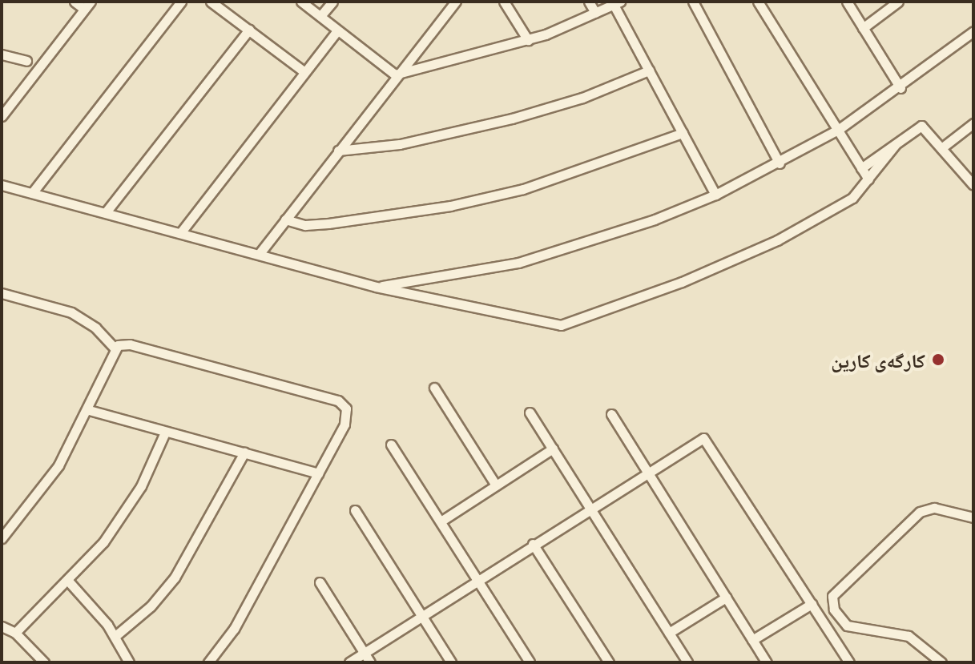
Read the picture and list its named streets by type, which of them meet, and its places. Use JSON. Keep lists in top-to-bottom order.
{
  "places": ["کارگەی کارین"]
}
